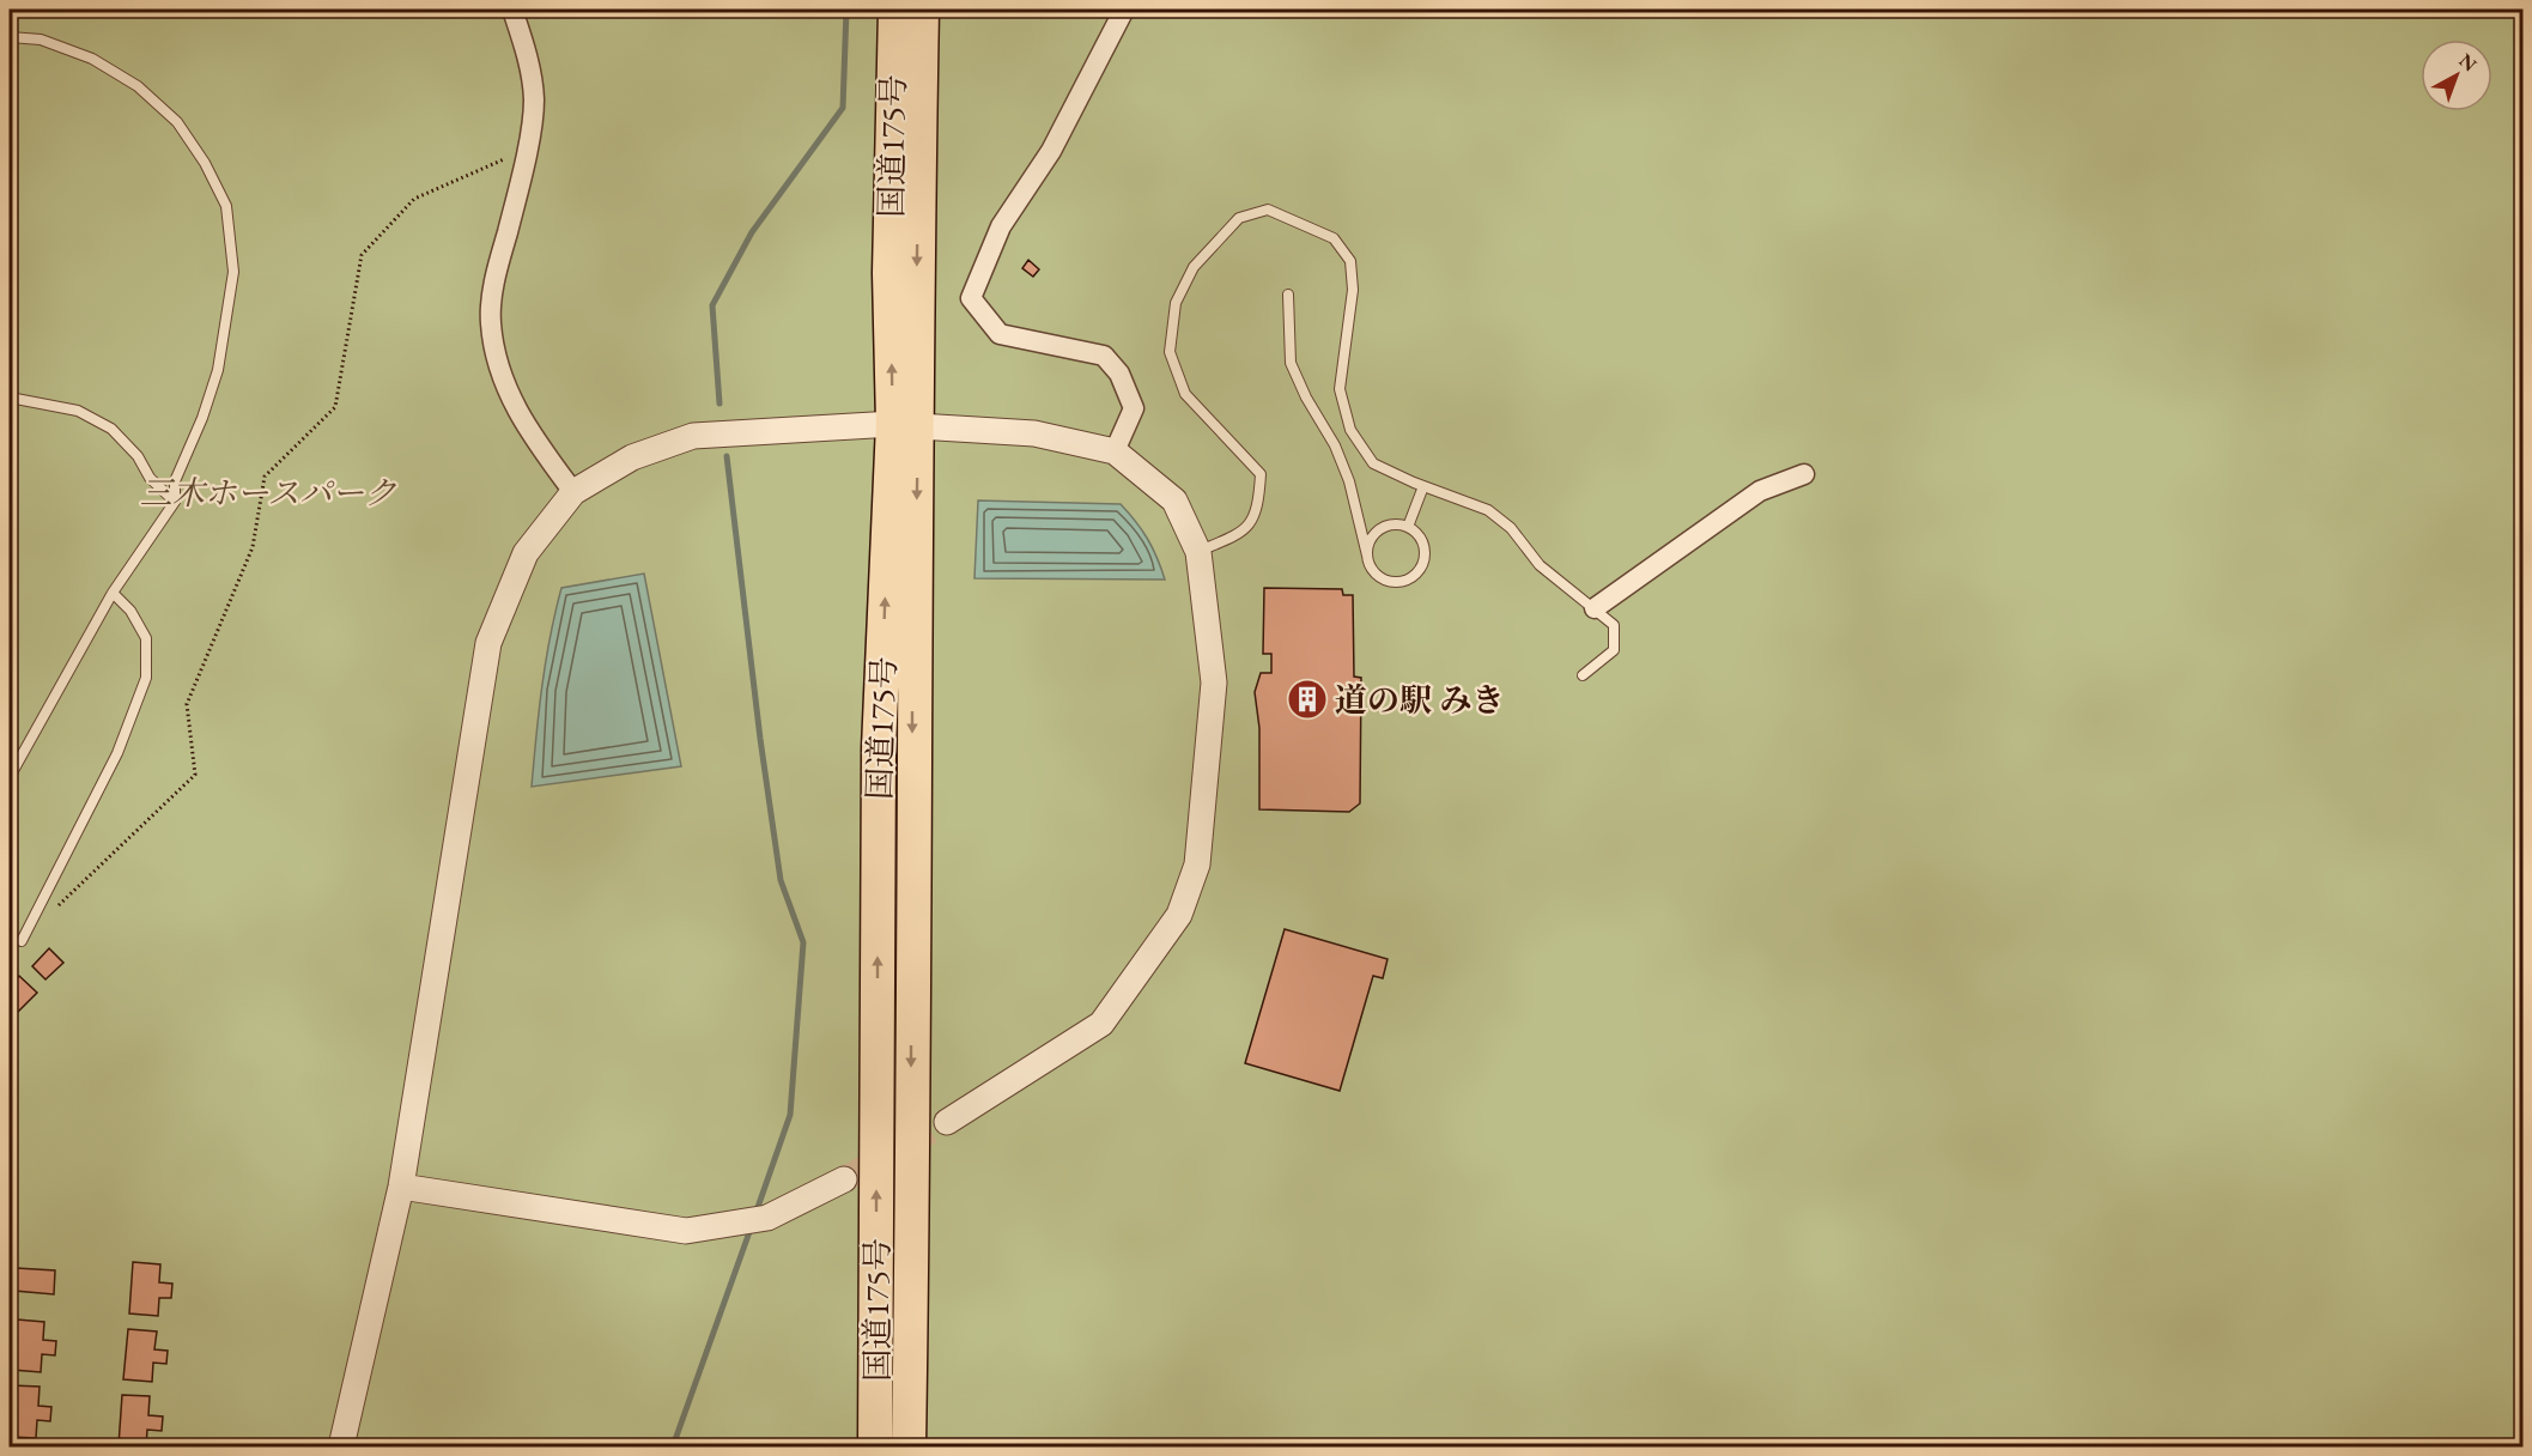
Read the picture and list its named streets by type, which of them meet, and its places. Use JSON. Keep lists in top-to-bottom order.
{
  "streets": {
    "highway": ["国道175号"]
  },
  "parks": ["三木ホースパーク"],
  "places": {
    "building": ["道の駅 みき"]
  },
  "north": "top right"
}
